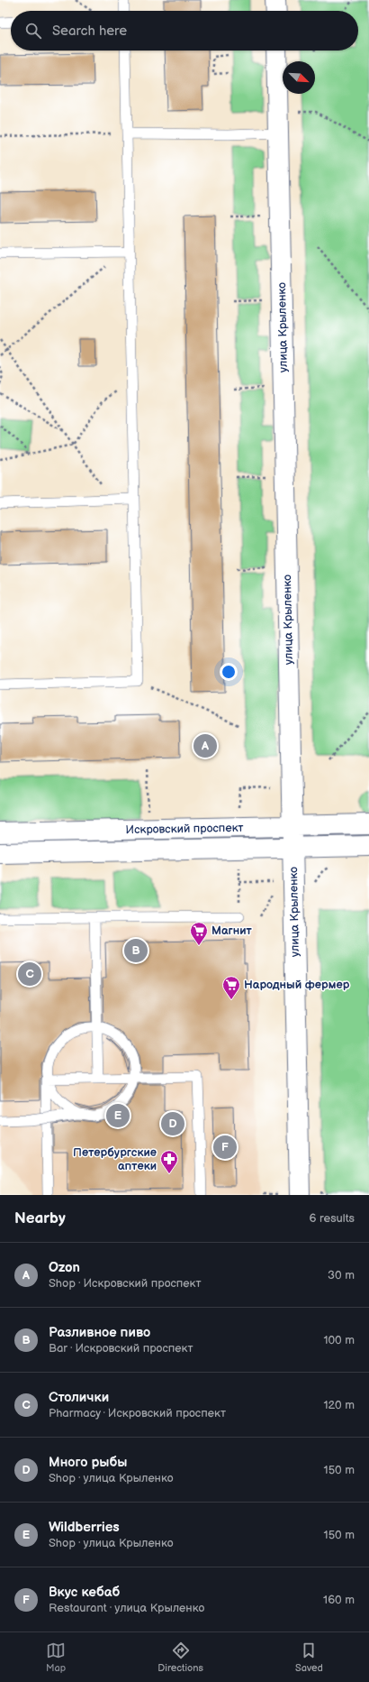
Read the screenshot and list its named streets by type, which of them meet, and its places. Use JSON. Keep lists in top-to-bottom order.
{
  "streets": {
    "street": ["улица Крыленко", "Искровский проспект"]
  },
  "crossings": [
    ["улица Крыленко", "Искровский проспект"]
  ],
  "places": {
    "supermarket": ["Магнит", "Народный фермер"],
    "pharmacy": ["Петербургские аптеки"]
  },
  "north": "bottom right",
  "page": {
    "search": "Search here",
    "pins": [
      "A",
      "B",
      "C",
      "E",
      "D",
      "F"
    ],
    "heading": ["Nearby", "6 results"],
    "list": [
      {
        "mark": "A",
        "name": "Ozon",
        "note": "Shop · Искровский проспект",
        "value": "30 m"
      },
      {
        "mark": "B",
        "name": "Разливное пиво",
        "note": "Bar · Искровский проспект",
        "value": "100 m"
      },
      {
        "mark": "C",
        "name": "Столички",
        "note": "Pharmacy · Искровский проспект",
        "value": "120 m"
      },
      {
        "mark": "D",
        "name": "Много рыбы",
        "note": "Shop · улица Крыленко",
        "value": "150 m"
      },
      {
        "mark": "E",
        "name": "Wildberries",
        "note": "Shop · улица Крыленко",
        "value": "150 m"
      },
      {
        "mark": "F",
        "name": "Вкус кебаб",
        "note": "Restaurant · улица Крыленко",
        "value": "160 m"
      }
    ],
    "nav": ["Map", "Directions", "Saved"]
  }
}
